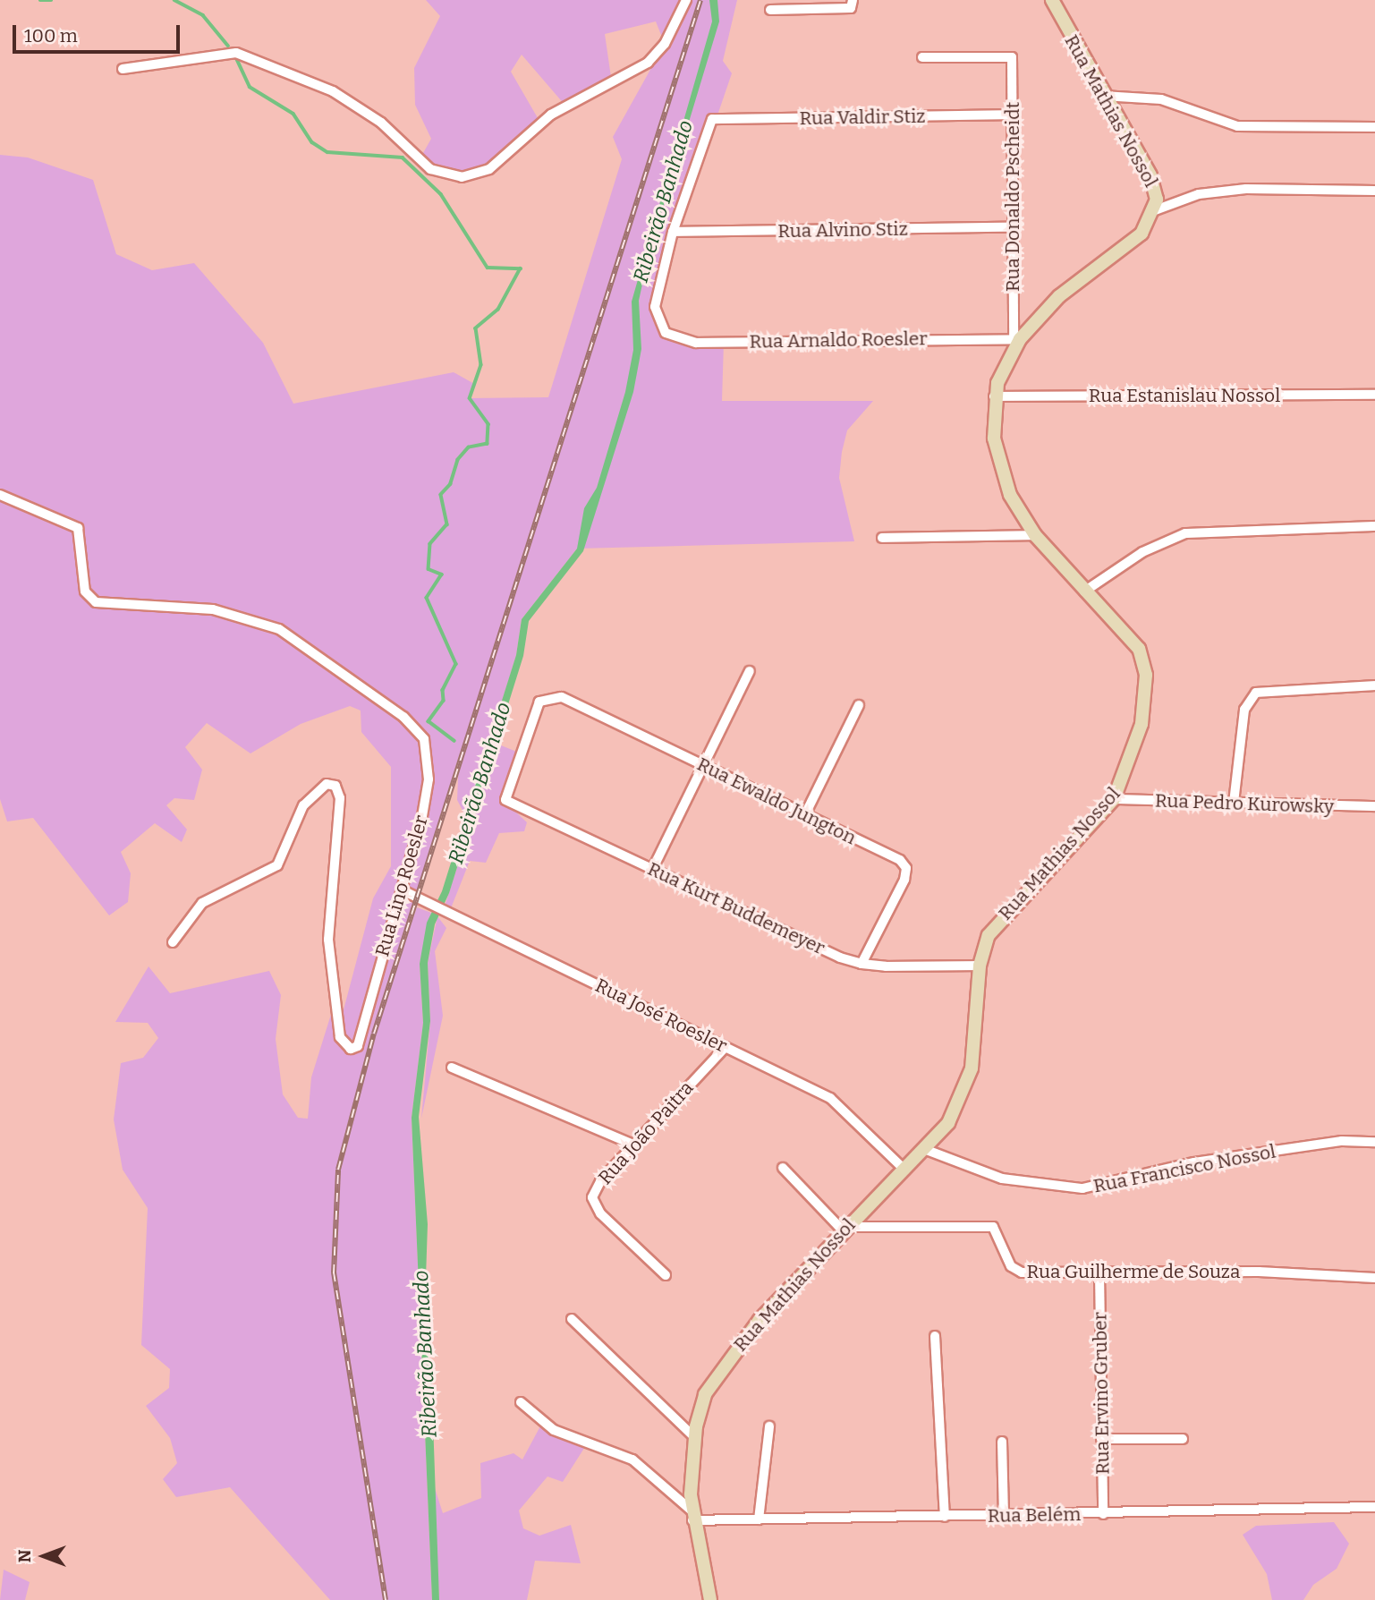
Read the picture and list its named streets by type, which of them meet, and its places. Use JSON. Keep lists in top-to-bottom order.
{
  "streets": {
    "street": [
      "Rua Mathias Nossol",
      "Rua Valdir Stiz",
      "Rua Donaldo Pscheidt",
      "Rua Alvino Stiz",
      "Rua Arnaldo Roesler",
      "Rua Estanislau Nossol",
      "Rua Ewaldo Jungton",
      "Rua Pedro Kurowsky",
      "Rua Lino Roesler",
      "Rua Kurt Buddemeyer",
      "Rua José Roesler",
      "Rua João Paitra",
      "Rua Francisco Nossol",
      "Rua Guilherme de Souza",
      "Rua Ervino Gruber",
      "Rua Belém"
    ]
  },
  "crossings": [
    ["Rua Mathias Nossol", "Rua Donaldo Pscheidt"],
    ["Rua Mathias Nossol", "Rua Arnaldo Roesler"],
    ["Rua Mathias Nossol", "Rua Estanislau Nossol"],
    ["Rua Mathias Nossol", "Rua Pedro Kurowsky"],
    ["Rua Mathias Nossol", "Rua Kurt Buddemeyer"],
    ["Rua Mathias Nossol", "Rua José Roesler"],
    ["Rua Mathias Nossol", "Rua Francisco Nossol"],
    ["Rua Mathias Nossol", "Rua Guilherme de Souza"],
    ["Rua Mathias Nossol", "Rua Belém"],
    ["Rua Valdir Stiz", "Rua Donaldo Pscheidt"],
    ["Rua Valdir Stiz", "Rua Alvino Stiz"],
    ["Rua Valdir Stiz", "Rua Arnaldo Roesler"],
    ["Rua Donaldo Pscheidt", "Rua Alvino Stiz"],
    ["Rua Donaldo Pscheidt", "Rua Arnaldo Roesler"],
    ["Rua Alvino Stiz", "Rua Arnaldo Roesler"],
    ["Rua Ewaldo Jungton", "Rua Kurt Buddemeyer"],
    ["Rua Lino Roesler", "Rua José Roesler"],
    ["Rua José Roesler", "Rua João Paitra"],
    ["Rua Guilherme de Souza", "Rua Ervino Gruber"],
    ["Rua Ervino Gruber", "Rua Belém"]
  ],
  "water": ["Ribeirão Banhado"],
  "scale_bar": "100 m",
  "north": "left"
}
